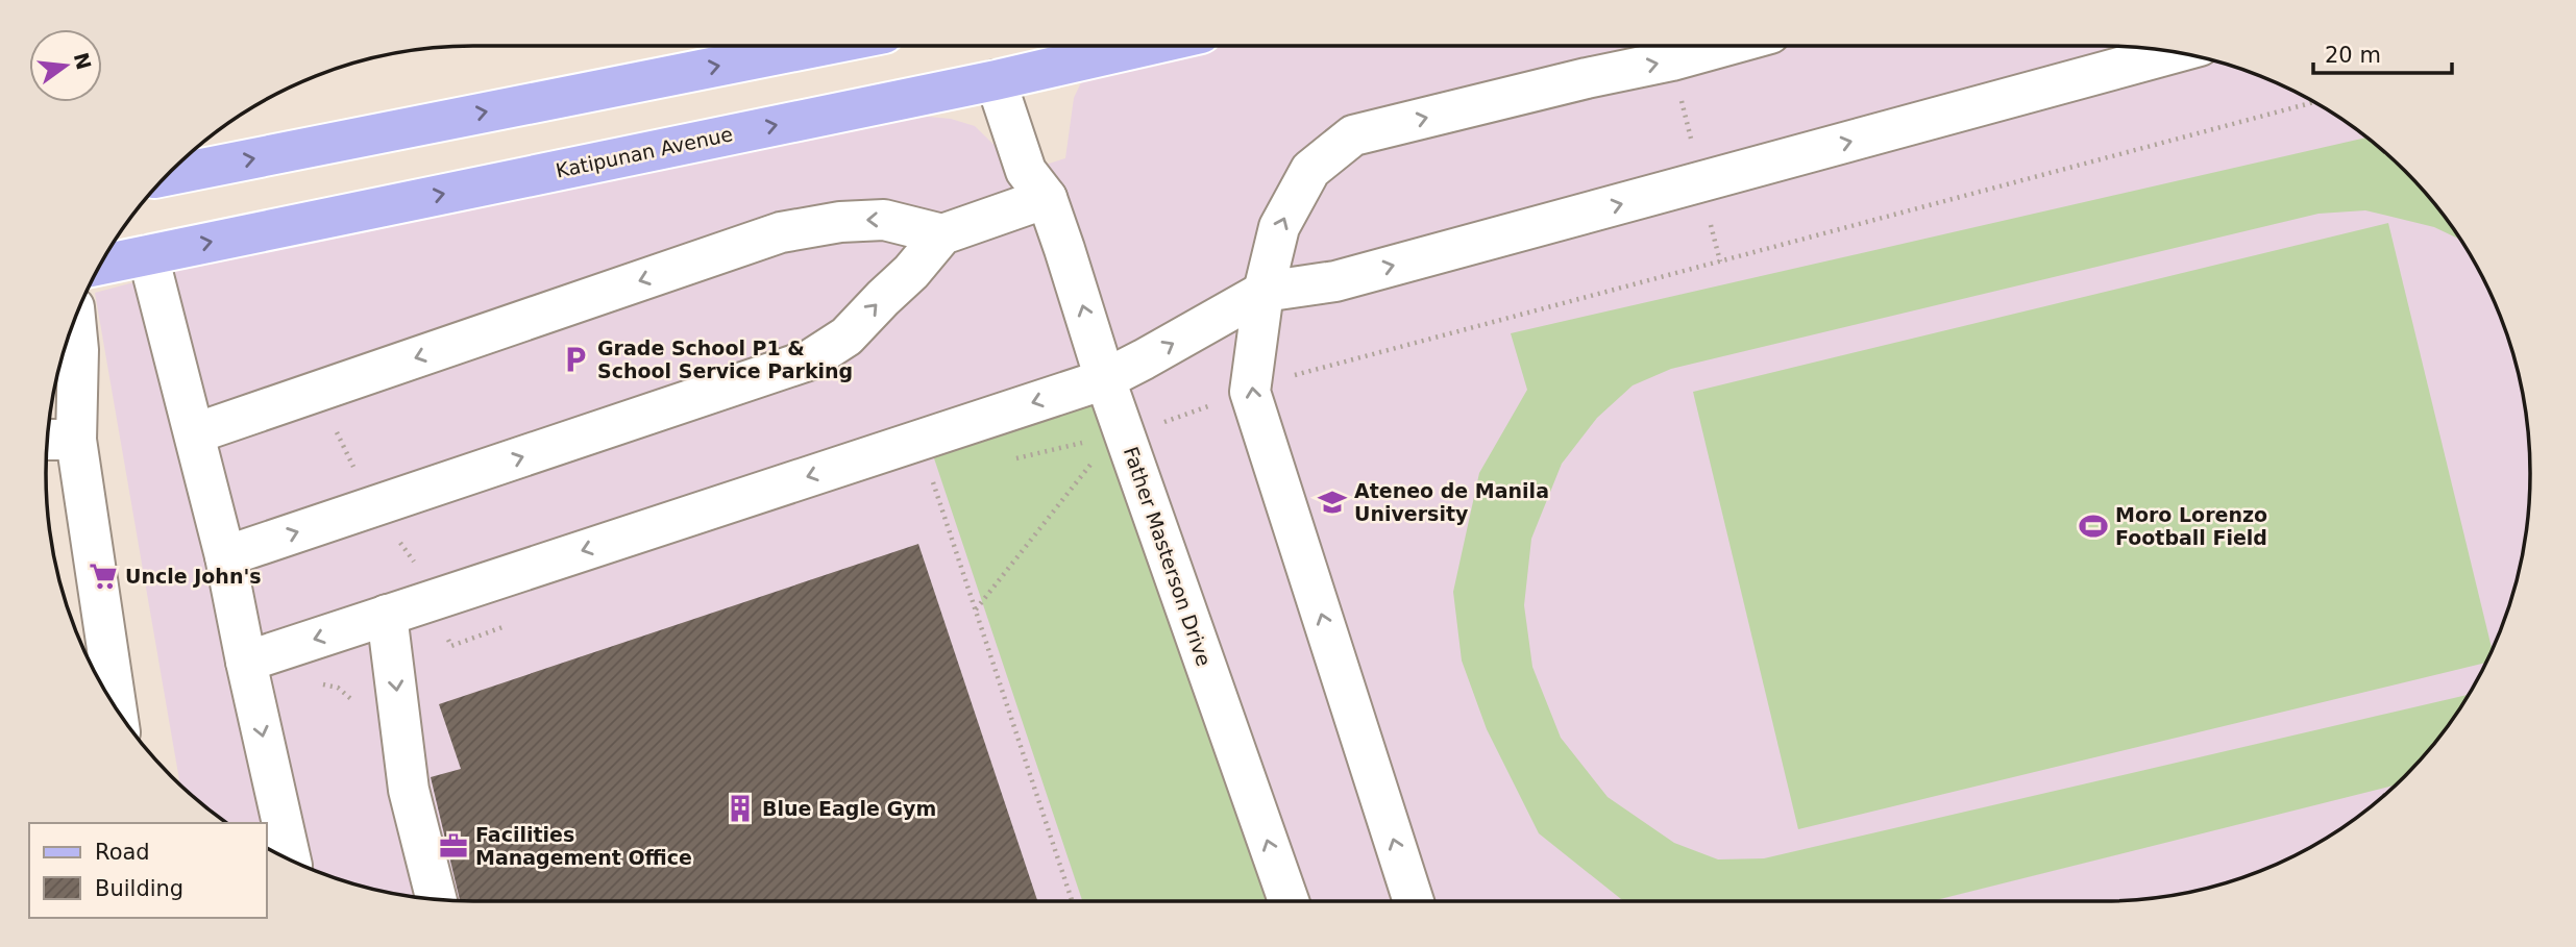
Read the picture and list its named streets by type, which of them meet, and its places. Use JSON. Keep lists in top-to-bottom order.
{
  "streets": {
    "main road": ["Katipunan Avenue"],
    "lane": ["Father Masterson Drive"]
  },
  "crossings": [
    ["Katipunan Avenue", "Father Masterson Drive"]
  ],
  "places": {
    "parking": ["Grade School P1 & School Service Parking"],
    "school or university": ["Ateneo de Manila University"],
    "sports": ["Moro Lorenzo Football Field"],
    "supermarket": ["Uncle John's"],
    "building": ["Blue Eagle Gym"],
    "office": ["Facilities Management Office"]
  },
  "legend": ["Road", "Building"],
  "scale_bar": "20 m",
  "north": "right"
}
